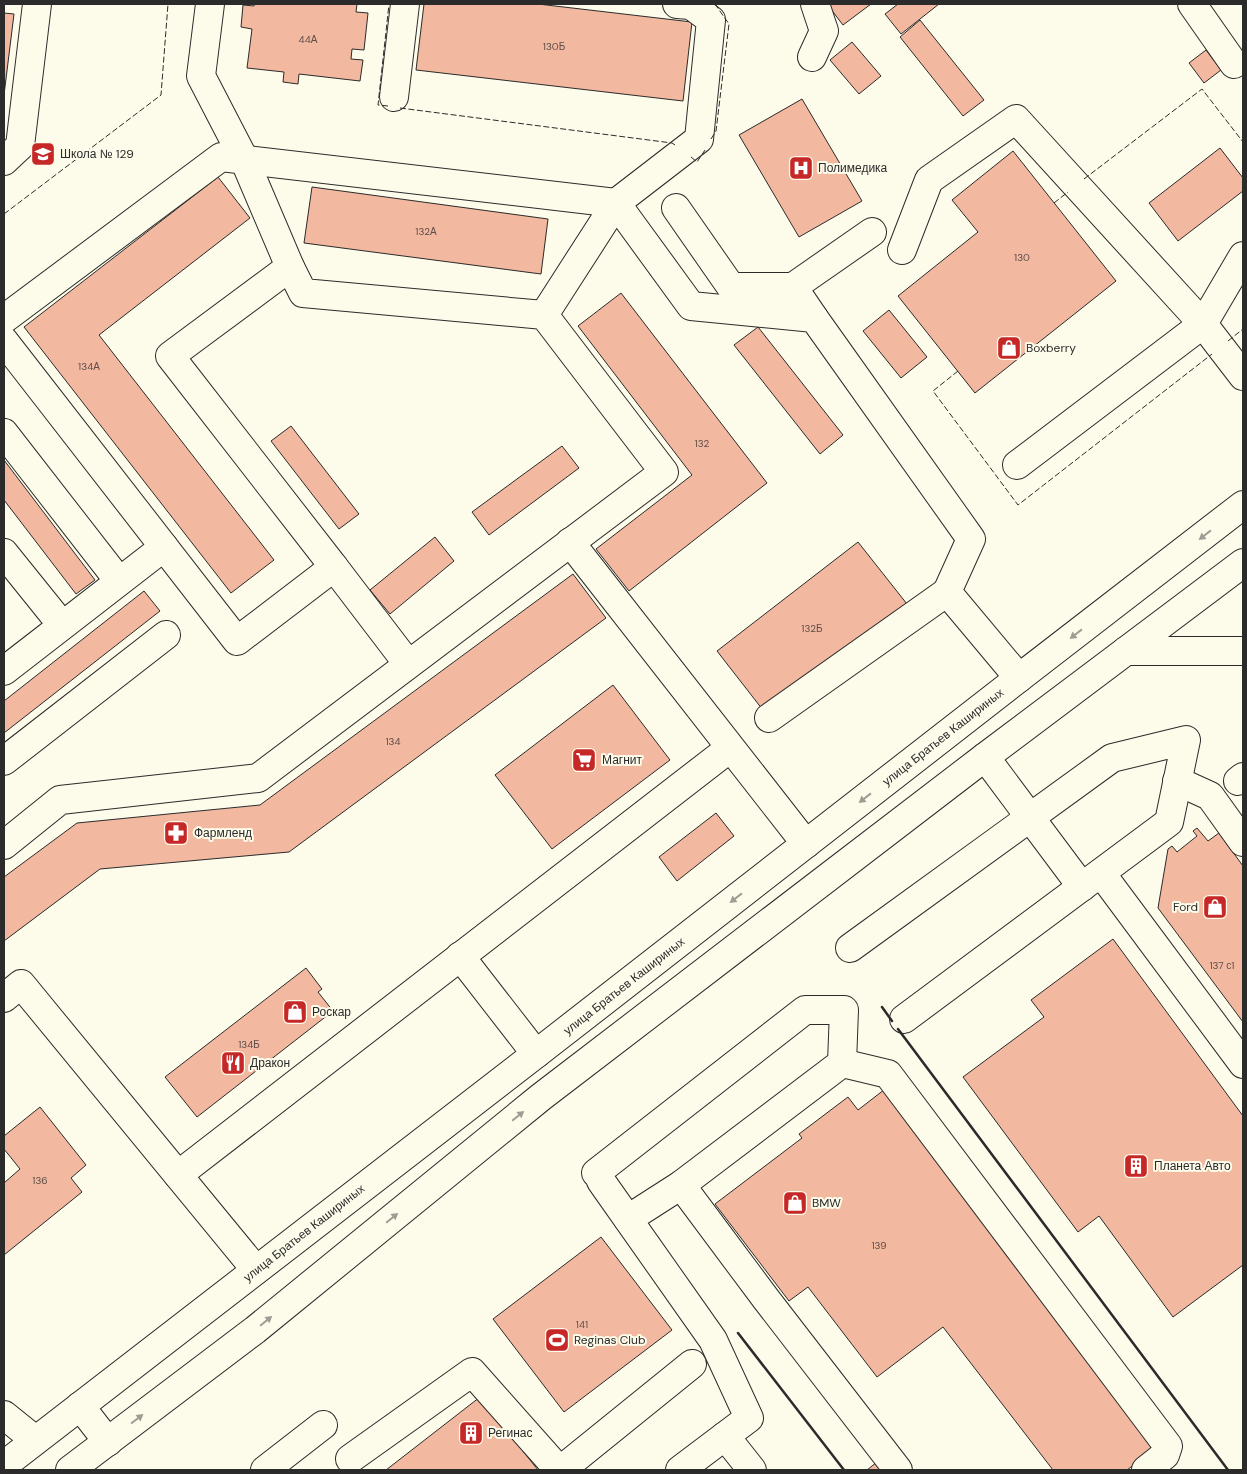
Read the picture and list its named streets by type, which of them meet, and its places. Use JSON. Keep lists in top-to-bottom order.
{
  "streets": {
    "main road": ["улица Братьев Кашириных"]
  },
  "places": {
    "school or university": ["Школа № 129"],
    "hospital": ["Полимедика"],
    "shop": [
      "Boxberry",
      "Ford",
      "Роскар",
      "BMW"
    ],
    "supermarket": ["Магнит"],
    "pharmacy": ["Фармленд"],
    "restaurant": ["Дракон"],
    "building": ["Планета Авто", "Регинас"],
    "sports": ["Reginas Club"]
  },
  "house_numbers": [
    "44А",
    "130Б",
    "132А",
    "130",
    "134А",
    "132",
    "132Б",
    "134",
    "137 с1",
    "134Б",
    "136",
    "139",
    "141"
  ]
}
